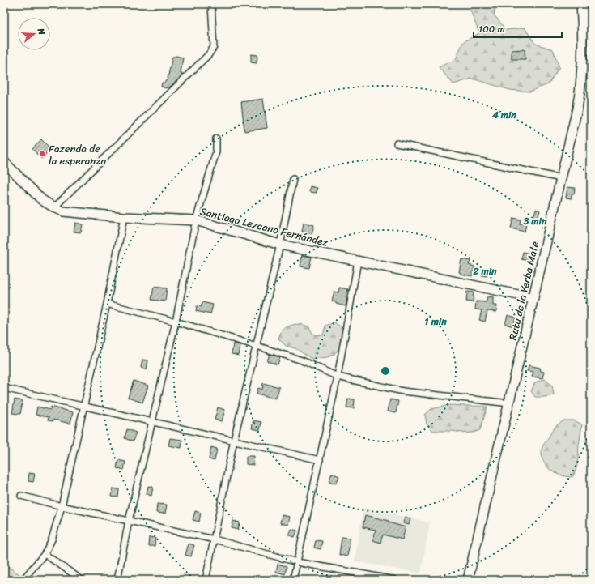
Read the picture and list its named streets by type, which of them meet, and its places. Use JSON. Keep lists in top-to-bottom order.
{
  "streets": {
    "main road": ["Santiago Lezcano Fernández", "Ruta de la Yerba Mate"]
  },
  "crossings": [
    ["Santiago Lezcano Fernández", "Ruta de la Yerba Mate"]
  ],
  "places": ["Fazenda de la esperanza"],
  "scale_bar": "100 m",
  "north": "right",
  "rings": [
    "4 min",
    "3 min",
    "2 min",
    "1 min"
  ]
}
